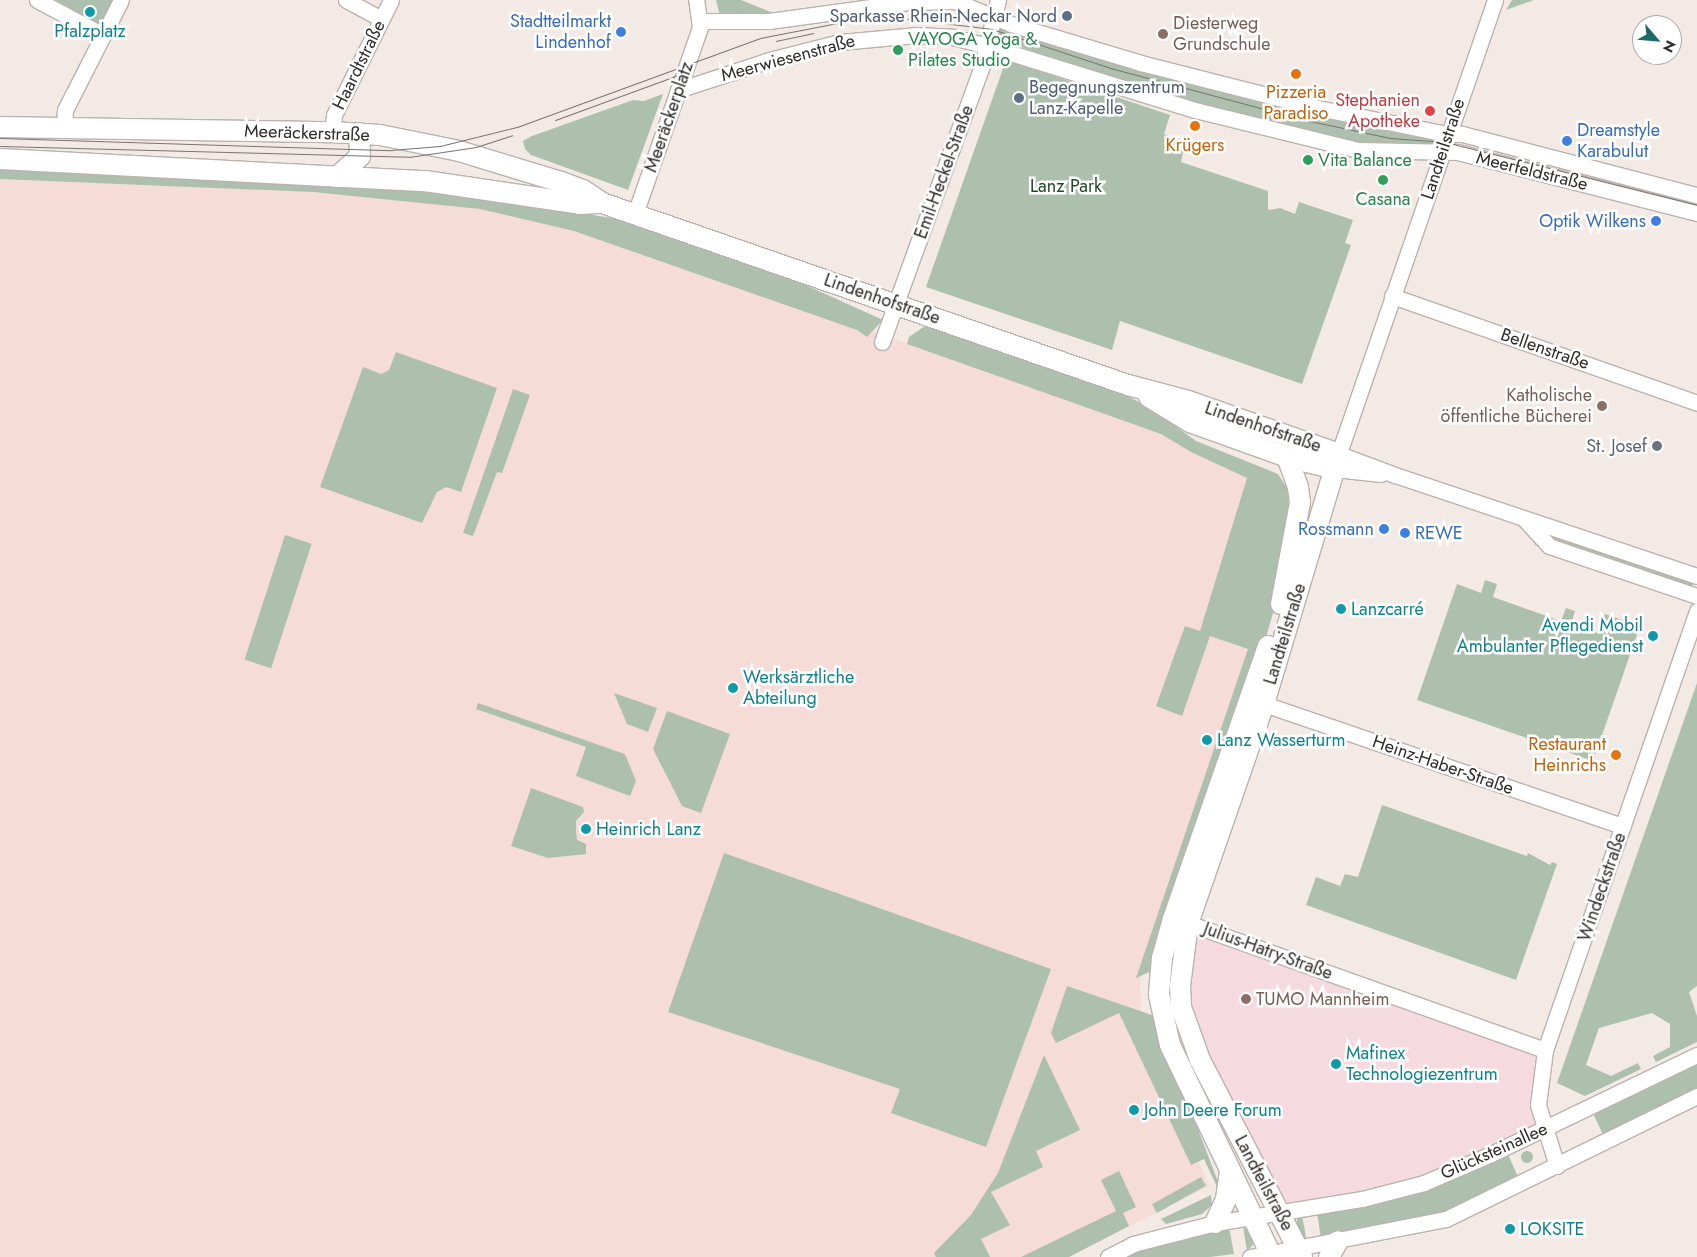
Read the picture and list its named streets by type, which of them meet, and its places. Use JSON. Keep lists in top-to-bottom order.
{
  "streets": {
    "street": [
      "Meerwiesenstraße",
      "Haardtstraße",
      "Meeräckerplatz",
      "Meeräckerstraße",
      "Landteilstraße",
      "Meerfeldstraße",
      "Emil-Heckel-Straße",
      "Lindenhofstraße",
      "Bellenstraße",
      "Heinz-Haber-Straße",
      "Windeckstraße",
      "Julius-Hatry-Straße",
      "Glücksteinallee"
    ]
  },
  "crossings": [
    ["Meerwiesenstraße", "Meeräckerplatz"],
    ["Meerwiesenstraße", "Meerfeldstraße"],
    ["Meerwiesenstraße", "Emil-Heckel-Straße"],
    ["Haardtstraße", "Meeräckerstraße"],
    ["Meeräckerplatz", "Meeräckerstraße"],
    ["Meeräckerplatz", "Lindenhofstraße"],
    ["Meeräckerstraße", "Lindenhofstraße"],
    ["Landteilstraße", "Meerfeldstraße"],
    ["Landteilstraße", "Lindenhofstraße"],
    ["Landteilstraße", "Bellenstraße"],
    ["Landteilstraße", "Heinz-Haber-Straße"],
    ["Landteilstraße", "Julius-Hatry-Straße"],
    ["Landteilstraße", "Glücksteinallee"],
    ["Meerfeldstraße", "Emil-Heckel-Straße"],
    ["Emil-Heckel-Straße", "Lindenhofstraße"],
    ["Heinz-Haber-Straße", "Windeckstraße"],
    ["Windeckstraße", "Julius-Hatry-Straße"],
    ["Windeckstraße", "Glücksteinallee"]
  ],
  "parks": ["Lanz Park"],
  "places": [
    "Pfalzplatz",
    "Sparkasse Rhein-Neckar Nord",
    "Stadtteilmarkt Lindenhof",
    "Diesterweg Grundschule",
    "VAYOGA Yoga & Pilates Studio",
    "Pizzeria Paradiso",
    "Begegnungszentrum Lanz-Kapelle",
    "Stephanien Apotheke",
    "Krügers",
    "Dreamstyle Karabulut",
    "Vita Balance",
    "Casana",
    "Optik Wilkens",
    "Katholische öffentliche Bücherei",
    "St. Josef",
    "Rossmann",
    "REWE",
    "Lanzcarré",
    "Avendi Mobil Ambulanter Pflegedienst",
    "Werksärztliche Abteilung",
    "Lanz Wasserturm",
    "Restaurant Heinrichs",
    "Heinrich Lanz",
    "TUMO Mannheim",
    "Mafinex Technologiezentrum",
    "John Deere Forum",
    "LOKSITE"
  ],
  "north": "bottom right"
}
